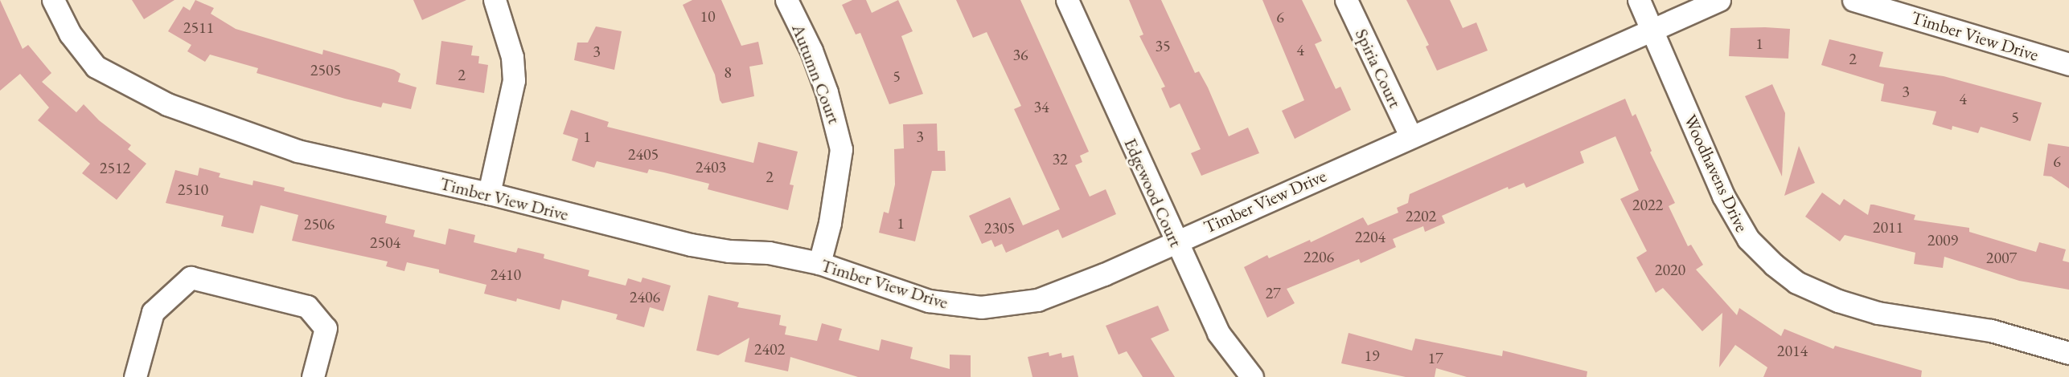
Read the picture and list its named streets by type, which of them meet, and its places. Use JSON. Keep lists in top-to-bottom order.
{
  "streets": {
    "street": [
      "Timber View Drive",
      "Spiria Court",
      "Autumn Court",
      "Woodhavens Drive",
      "Edgewood Court"
    ]
  },
  "crossings": [
    ["Timber View Drive", "Spiria Court"],
    ["Timber View Drive", "Autumn Court"],
    ["Timber View Drive", "Woodhavens Drive"],
    ["Timber View Drive", "Edgewood Court"]
  ],
  "house_numbers": [
    "10",
    "6",
    "2511",
    "1",
    "35",
    "4",
    "3",
    "36",
    "2",
    "2505",
    "8",
    "2",
    "5",
    "3",
    "4",
    "34",
    "5",
    "1",
    "3",
    "2405",
    "32",
    "6",
    "2403",
    "2512",
    "2",
    "2510",
    "2022",
    "2202",
    "1",
    "2506",
    "2011",
    "2305",
    "2204",
    "2009",
    "2504",
    "2206",
    "2007",
    "2020",
    "2410",
    "27",
    "2406",
    "2402",
    "2014",
    "19",
    "17"
  ]
}
